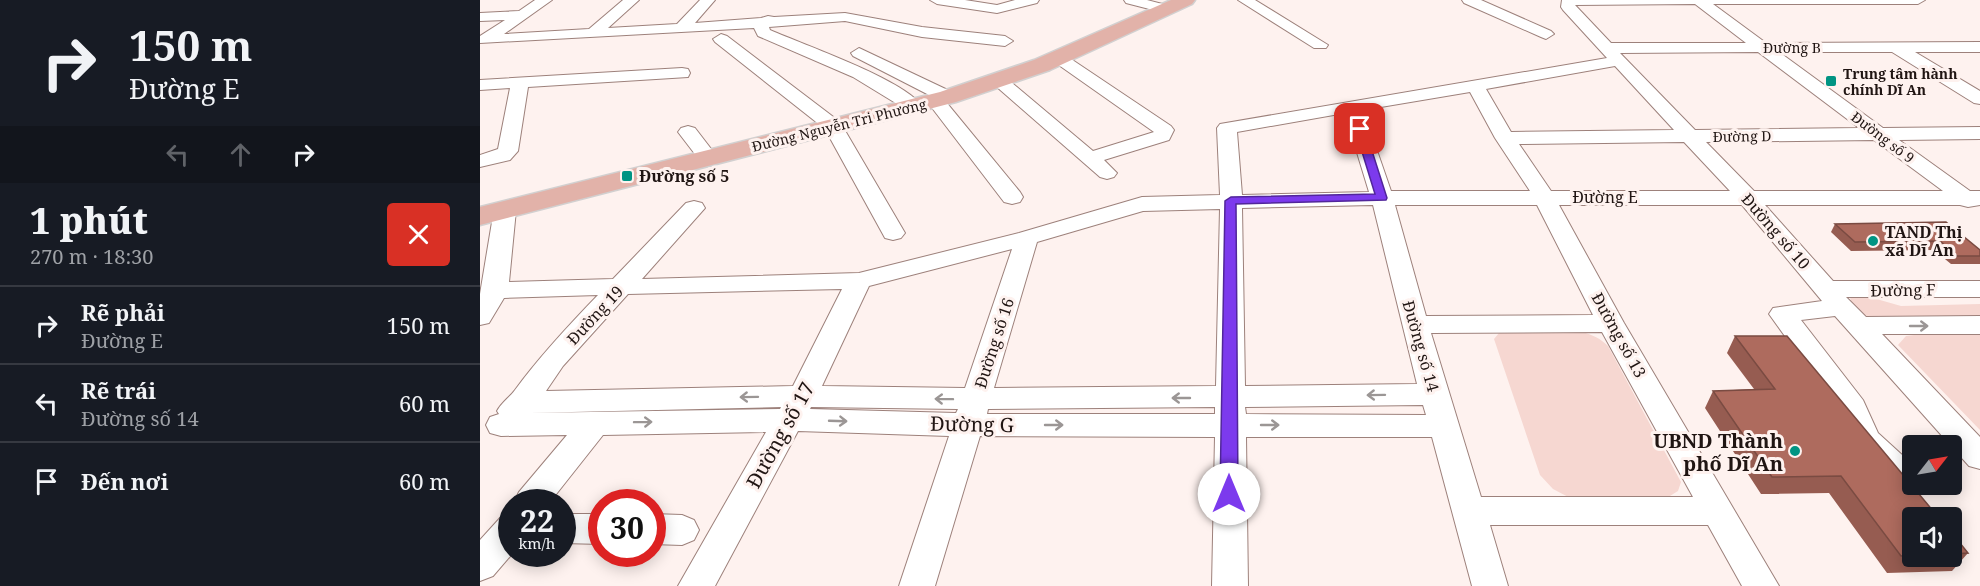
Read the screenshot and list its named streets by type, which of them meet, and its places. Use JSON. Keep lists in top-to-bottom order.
{
  "streets": {
    "main road": ["Đường Nguyễn Tri Phương"],
    "street": [
      "Đường B",
      "Đường D",
      "Đường số 9",
      "Đường E",
      "Đường số 10",
      "Đường F",
      "Đường 19",
      "Đường số 13",
      "Đường số 16",
      "Đường số 14",
      "Đường G",
      "Đường số 17"
    ]
  },
  "crossings": [
    ["Đường B", "Đường số 9"],
    ["Đường B", "Đường E"],
    ["Đường B", "Đường số 10"],
    ["Đường B", "Đường số 13"],
    ["Đường B", "Đường số 14"],
    ["Đường D", "Đường số 9"],
    ["Đường D", "Đường số 10"],
    ["Đường D", "Đường số 13"],
    ["Đường số 9", "Đường E"],
    ["Đường E", "Đường số 10"],
    ["Đường E", "Đường 19"],
    ["Đường E", "Đường số 13"],
    ["Đường E", "Đường số 16"],
    ["Đường E", "Đường số 14"],
    ["Đường E", "Đường số 17"],
    ["Đường số 10", "Đường F"],
    ["Đường 19", "Đường G"],
    ["Đường số 16", "Đường G"],
    ["Đường số 14", "Đường G"],
    ["Đường G", "Đường số 17"]
  ],
  "places": {
    "transit": ["Trung tâm hành chính Dĩ An", "Đường số 5"],
    "other": ["TAND Thị xã Dĩ An", "UBND Thành phố Dĩ An"]
  },
  "north": "top right",
  "page": {
    "turn": ["150 m", "Đường E"],
    "heading": ["1 phút", "270 m · 18:30"],
    "list": [
      {
        "name": "Rẽ phải",
        "note": "Đường E",
        "value": "150 m"
      },
      {
        "name": "Rẽ trái",
        "note": "Đường số 14",
        "value": "60 m"
      },
      {
        "name": "Đến nơi",
        "value": "60 m"
      }
    ],
    "speed": "22 km/h",
    "limit": "30"
  }
}
